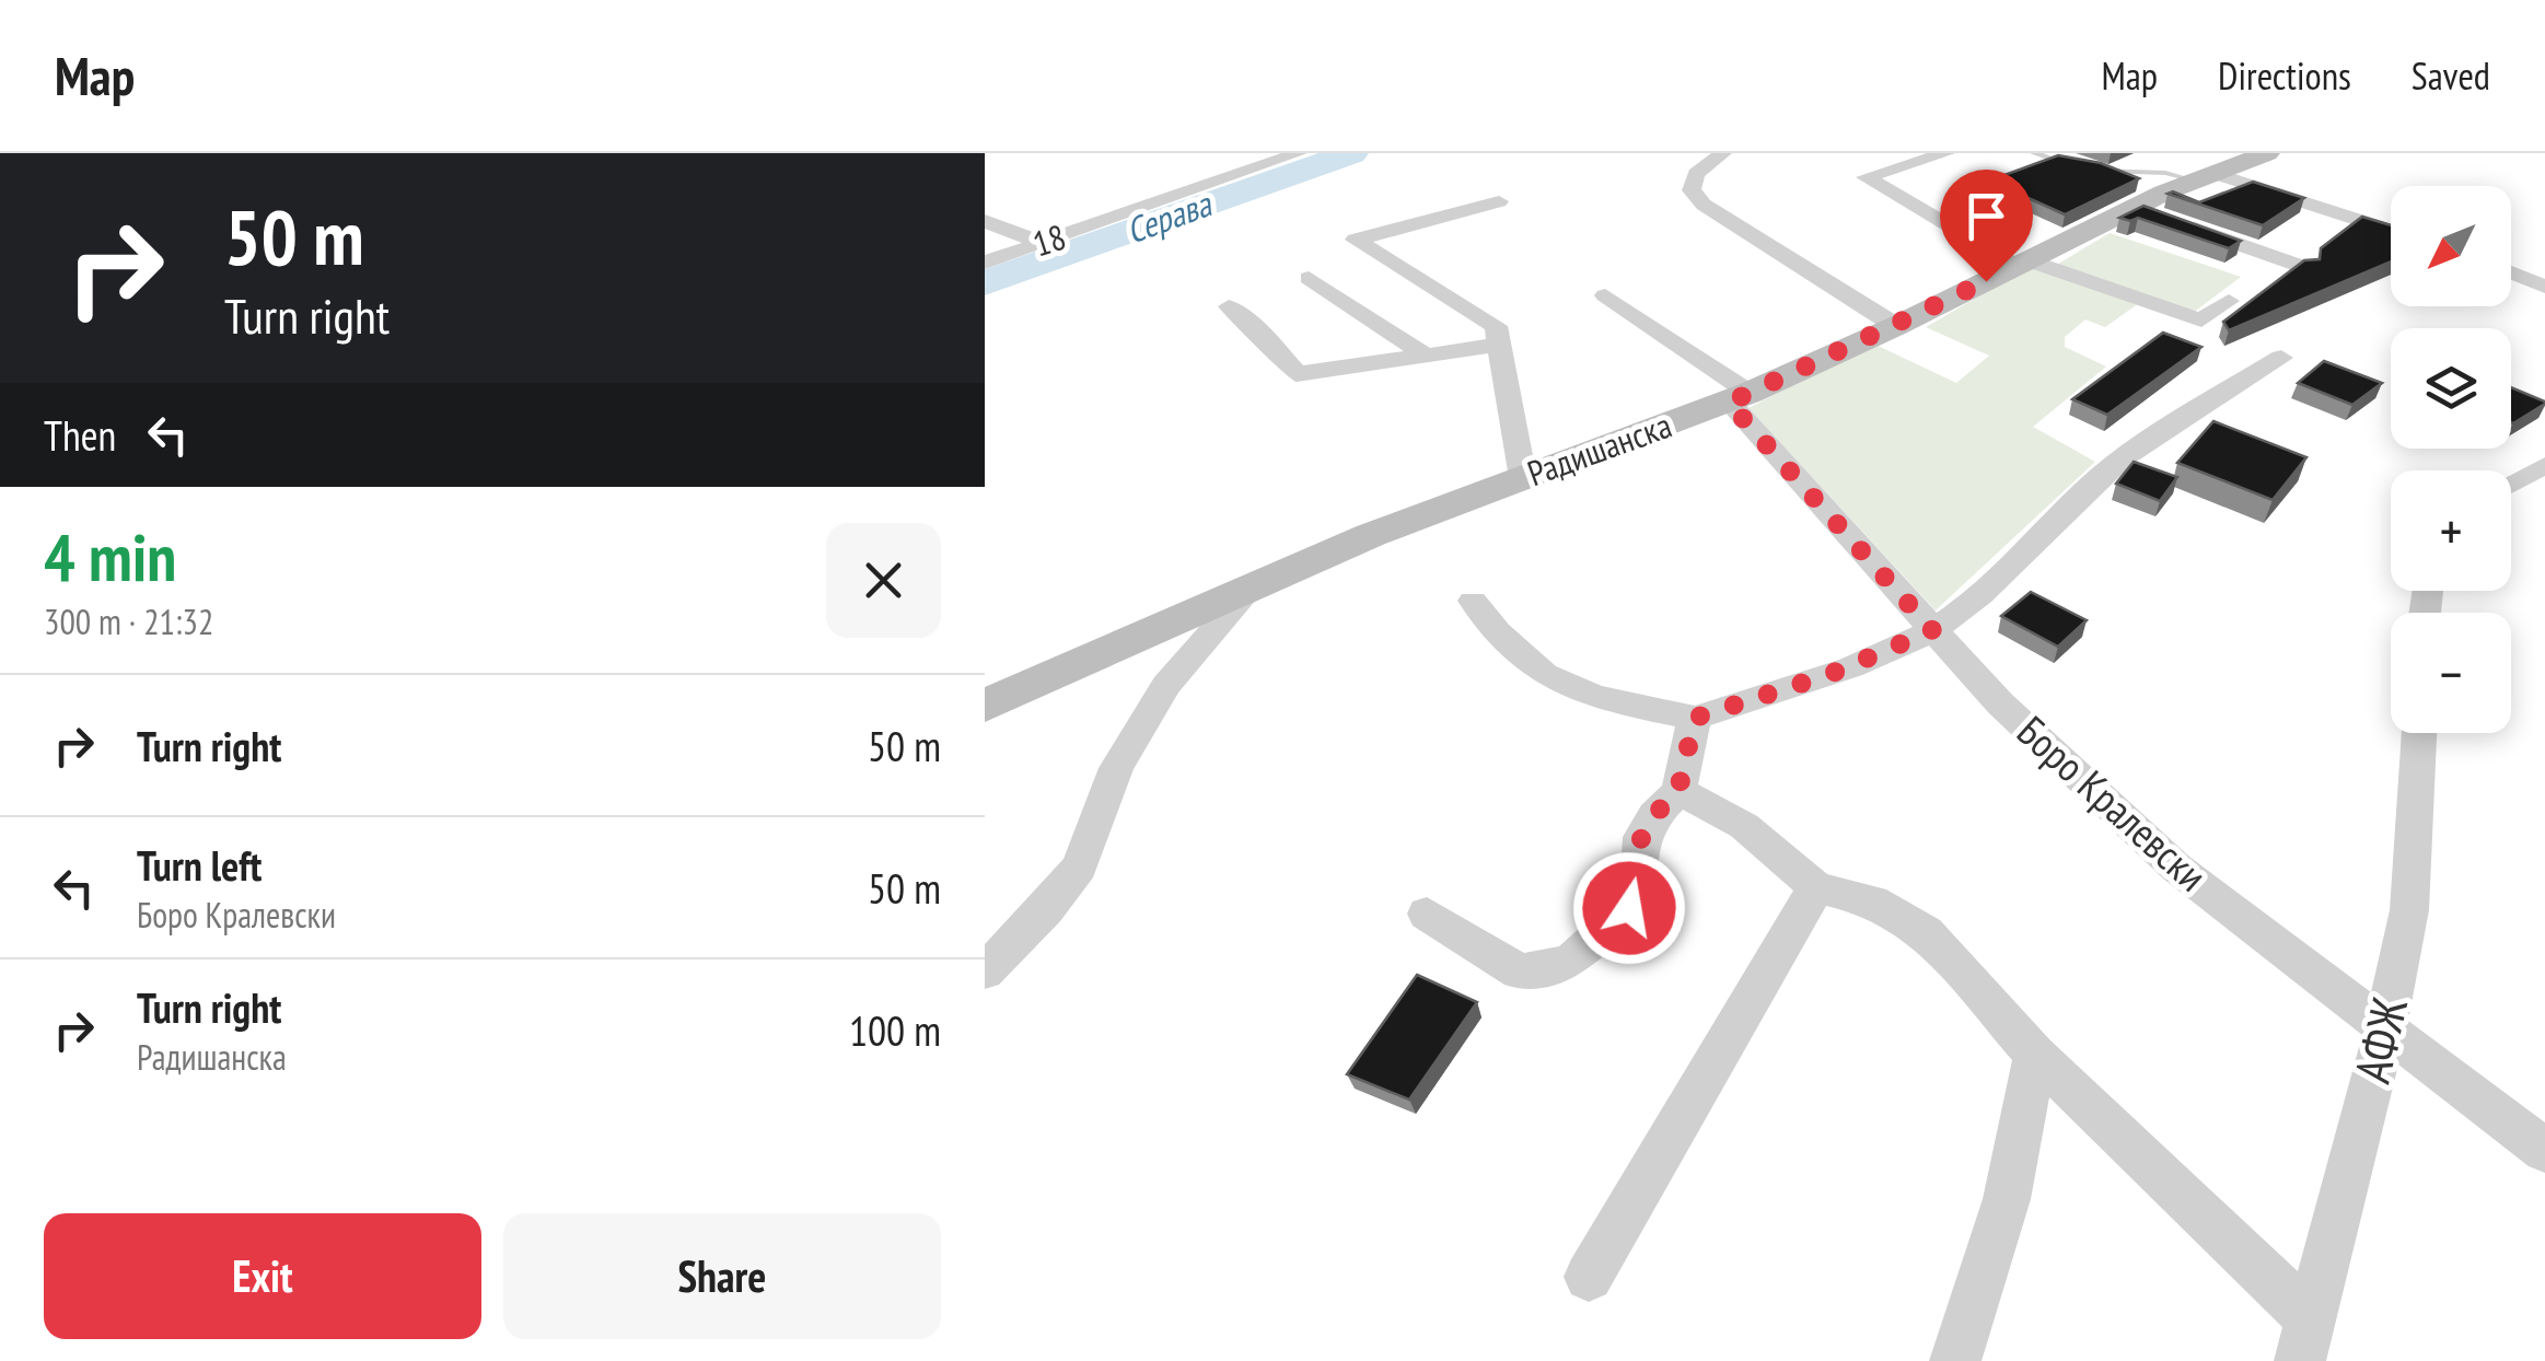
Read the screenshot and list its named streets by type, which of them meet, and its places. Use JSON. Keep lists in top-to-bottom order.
{
  "streets": {
    "street": [
      "18",
      "Радишанска",
      "Боро Кралевски",
      "АФЖ"
    ]
  },
  "crossings": [
    ["Радишанска", "Боро Кралевски"],
    ["Боро Кралевски", "АФЖ"]
  ],
  "water": ["Серава"],
  "north": "bottom left",
  "page": {
    "header": "Map",
    "nav": ["Map", "Directions", "Saved"],
    "turn": ["50 m", "Turn right"],
    "map_buttons": ["+", "−"],
    "then": "Then",
    "heading": ["4 min", "300 m · 21:32"],
    "list": [
      {
        "name": "Turn right",
        "value": "50 m"
      },
      {
        "name": "Turn left",
        "note": "Боро Кралевски",
        "value": "50 m"
      },
      {
        "name": "Turn right",
        "note": "Радишанска",
        "value": "100 m"
      }
    ],
    "buttons": ["Exit", "Share"]
  }
}
